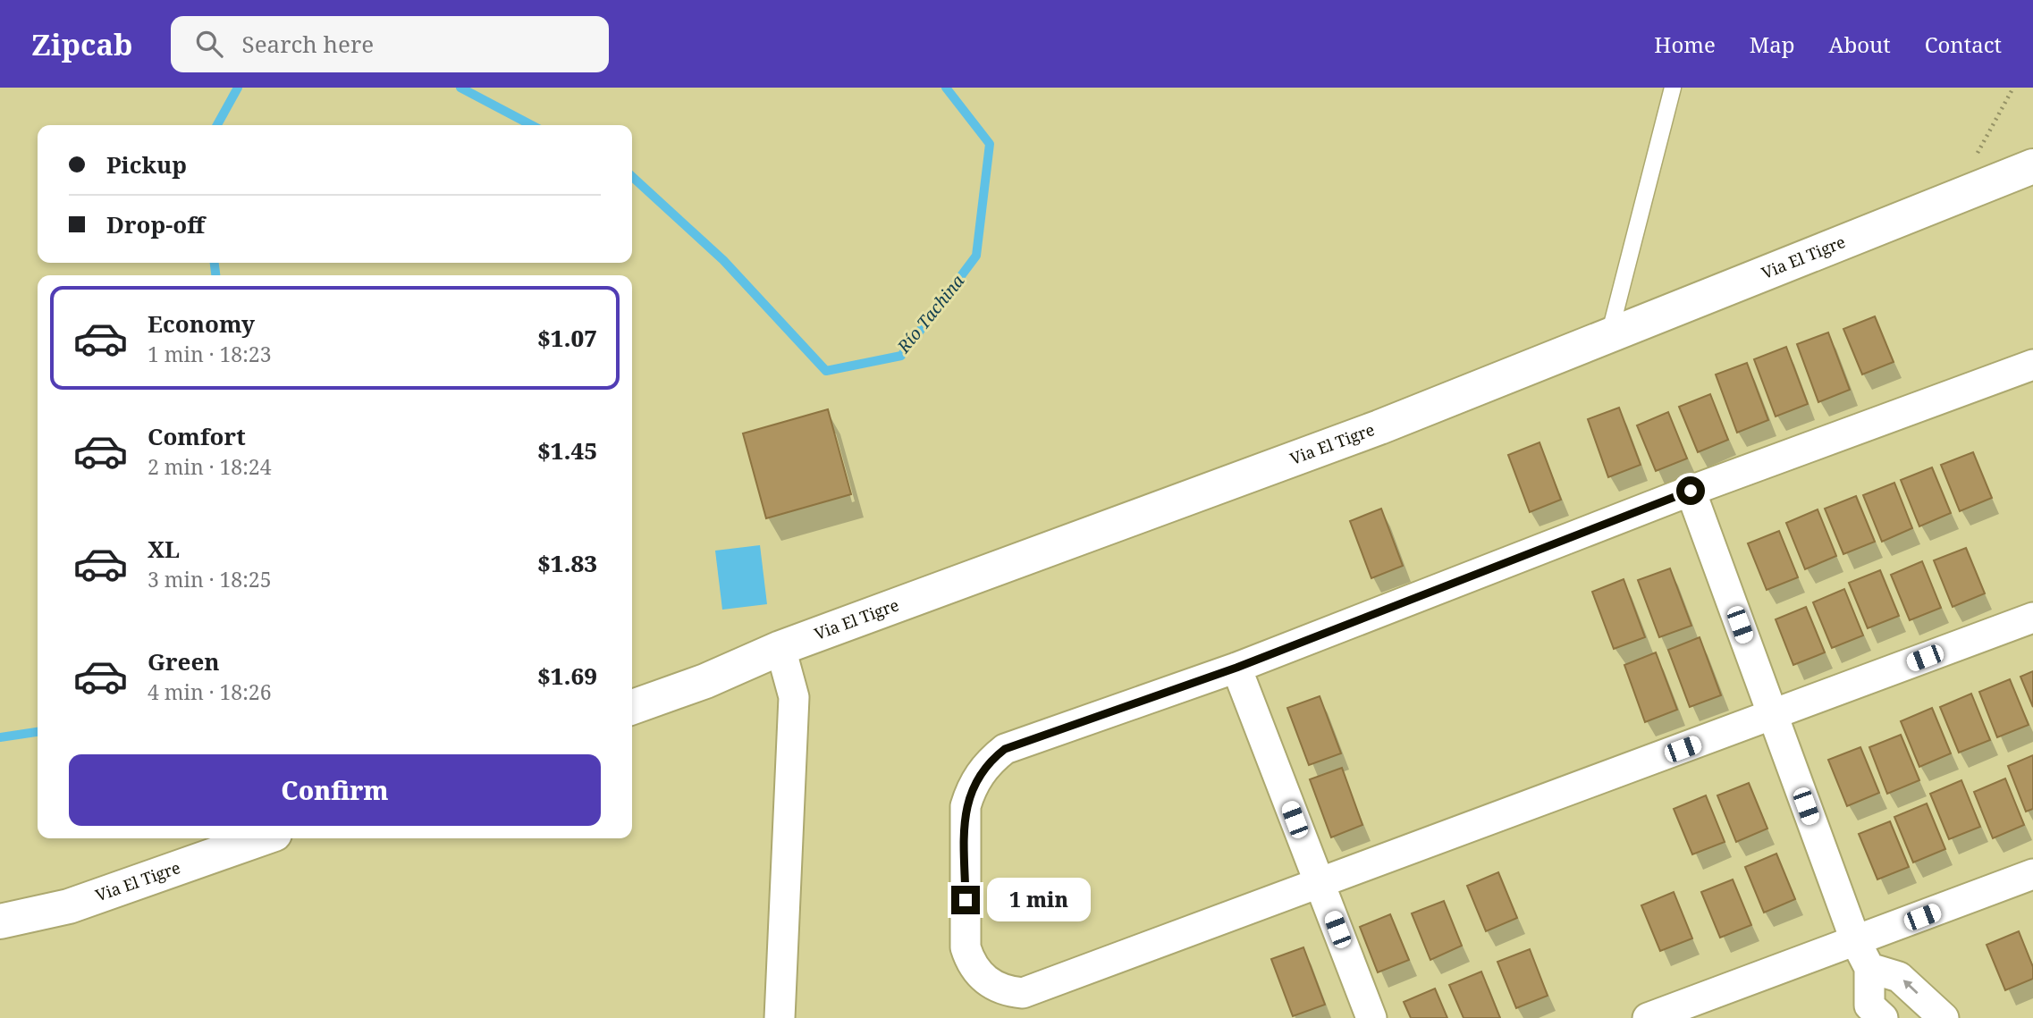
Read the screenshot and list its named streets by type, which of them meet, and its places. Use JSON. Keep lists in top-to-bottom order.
{
  "streets": {
    "street": ["Via El Tigre"]
  },
  "water": ["Río Tachina"],
  "page": {
    "header": "Zipcab",
    "search": "Search here",
    "nav": [
      "Home",
      "Map",
      "About",
      "Contact"
    ],
    "banner": ["Pickup", "Drop-off"],
    "list": [
      {
        "name": "Economy",
        "note": "1 min · 18:23",
        "value": "$1.07"
      },
      {
        "name": "Comfort",
        "note": "2 min · 18:24",
        "value": "$1.45"
      },
      {
        "name": "XL",
        "note": "3 min · 18:25",
        "value": "$1.83"
      },
      {
        "name": "Green",
        "note": "4 min · 18:26",
        "value": "$1.69"
      }
    ],
    "buttons": "Confirm",
    "bubble": "1 min"
  }
}
